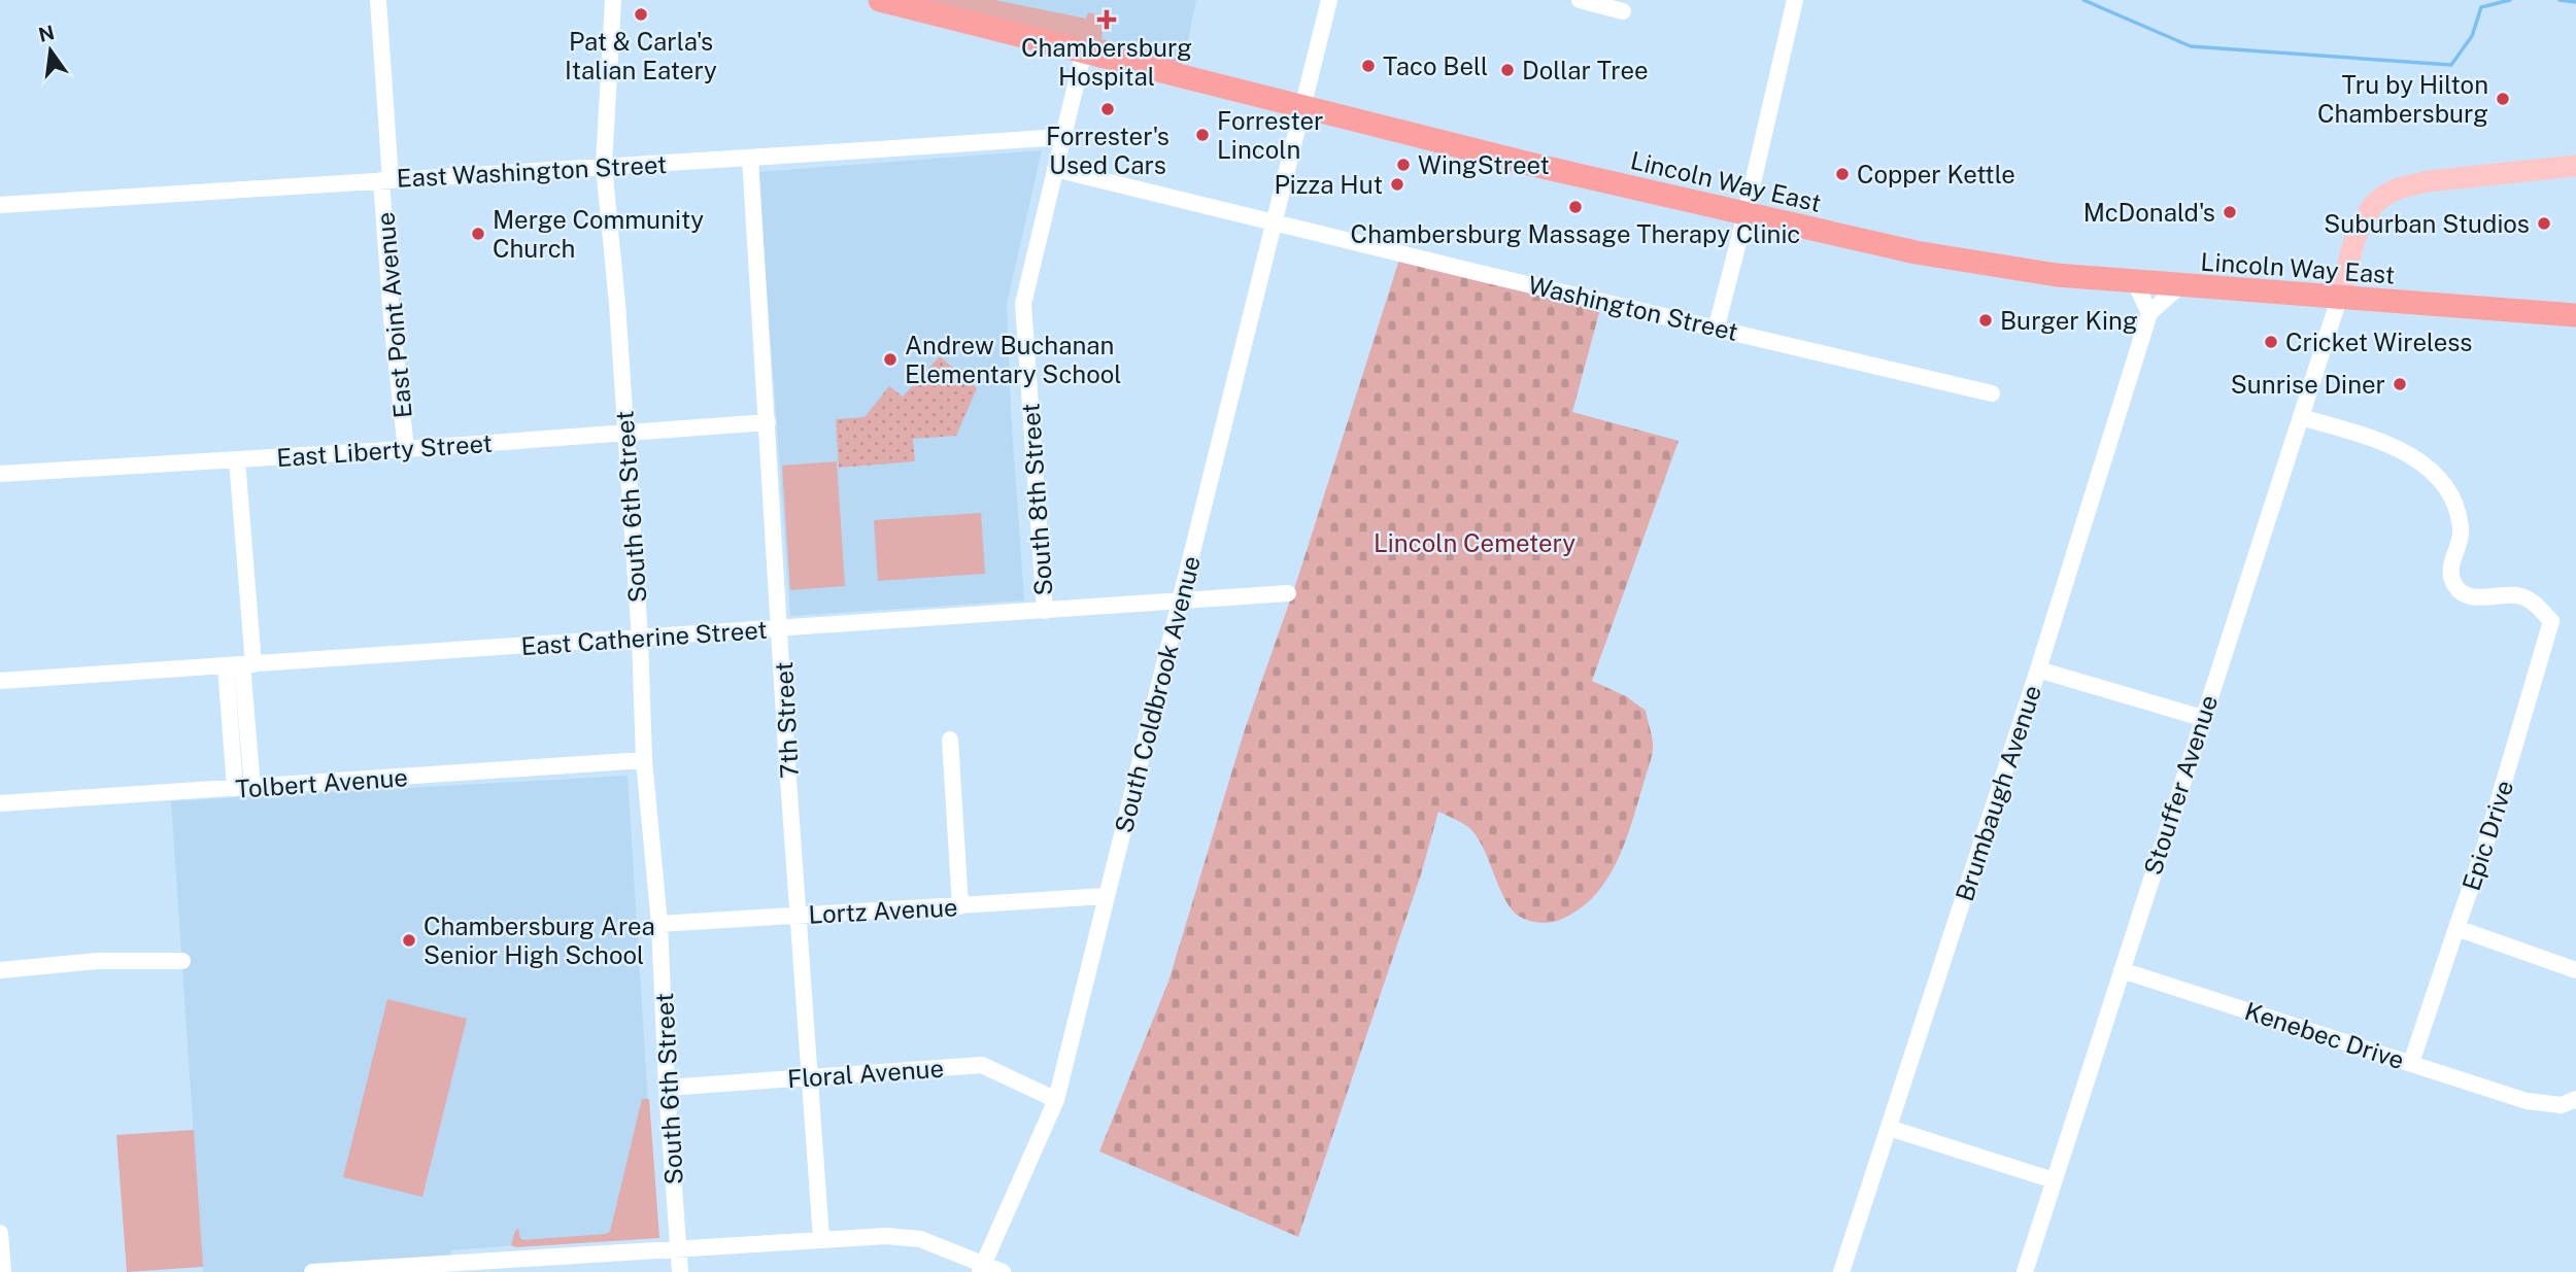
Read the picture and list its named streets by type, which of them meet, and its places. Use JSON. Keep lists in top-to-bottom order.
{
  "streets": {
    "highway": ["Lincoln Way East"],
    "street": [
      "East Washington Street",
      "Washington Street",
      "East Point Avenue",
      "East Liberty Street",
      "South 8th Street",
      "South 6th Street",
      "East Catherine Street",
      "South Coldbrook Avenue",
      "7th Street",
      "Tolbert Avenue",
      "Stouffer Avenue",
      "Brumbaugh Avenue",
      "Epic Drive",
      "Lortz Avenue",
      "Kenebec Drive",
      "Floral Avenue"
    ]
  },
  "crossings": [
    ["East Washington Street", "East Point Avenue"],
    ["East Washington Street", "South 8th Street"],
    ["East Washington Street", "South 6th Street"],
    ["East Washington Street", "7th Street"],
    ["Lincoln Way East", "South 8th Street"],
    ["Lincoln Way East", "South Coldbrook Avenue"],
    ["Lincoln Way East", "Stouffer Avenue"],
    ["Washington Street", "South 8th Street"],
    ["Washington Street", "South Coldbrook Avenue"],
    ["East Point Avenue", "East Liberty Street"],
    ["East Liberty Street", "South 6th Street"],
    ["East Liberty Street", "7th Street"],
    ["South 8th Street", "East Catherine Street"],
    ["South 6th Street", "East Catherine Street"],
    ["South 6th Street", "Tolbert Avenue"],
    ["South 6th Street", "Lortz Avenue"],
    ["South 6th Street", "Floral Avenue"],
    ["East Catherine Street", "South Coldbrook Avenue"],
    ["East Catherine Street", "7th Street"],
    ["South Coldbrook Avenue", "Lortz Avenue"],
    ["South Coldbrook Avenue", "Floral Avenue"],
    ["7th Street", "Lortz Avenue"],
    ["7th Street", "Floral Avenue"],
    ["Stouffer Avenue", "Epic Drive"],
    ["Stouffer Avenue", "Kenebec Drive"],
    ["Epic Drive", "Kenebec Drive"]
  ],
  "parks": ["Lincoln Cemetery"],
  "places": {
    "other": [
      "Pat & Carla's Italian Eatery",
      "Taco Bell",
      "Dollar Tree",
      "Tru by Hilton Chambersburg",
      "Forrester's Used Cars",
      "Forrester Lincoln",
      "WingStreet",
      "Copper Kettle",
      "Pizza Hut",
      "Chambersburg Massage Therapy Clinic",
      "McDonald's",
      "Suburban Studios",
      "Merge Community Church",
      "Burger King",
      "Cricket Wireless",
      "Andrew Buchanan Elementary School",
      "Sunrise Diner",
      "Chambersburg Area Senior High School"
    ],
    "health": ["Chambersburg Hospital"]
  },
  "north": "top"
}
